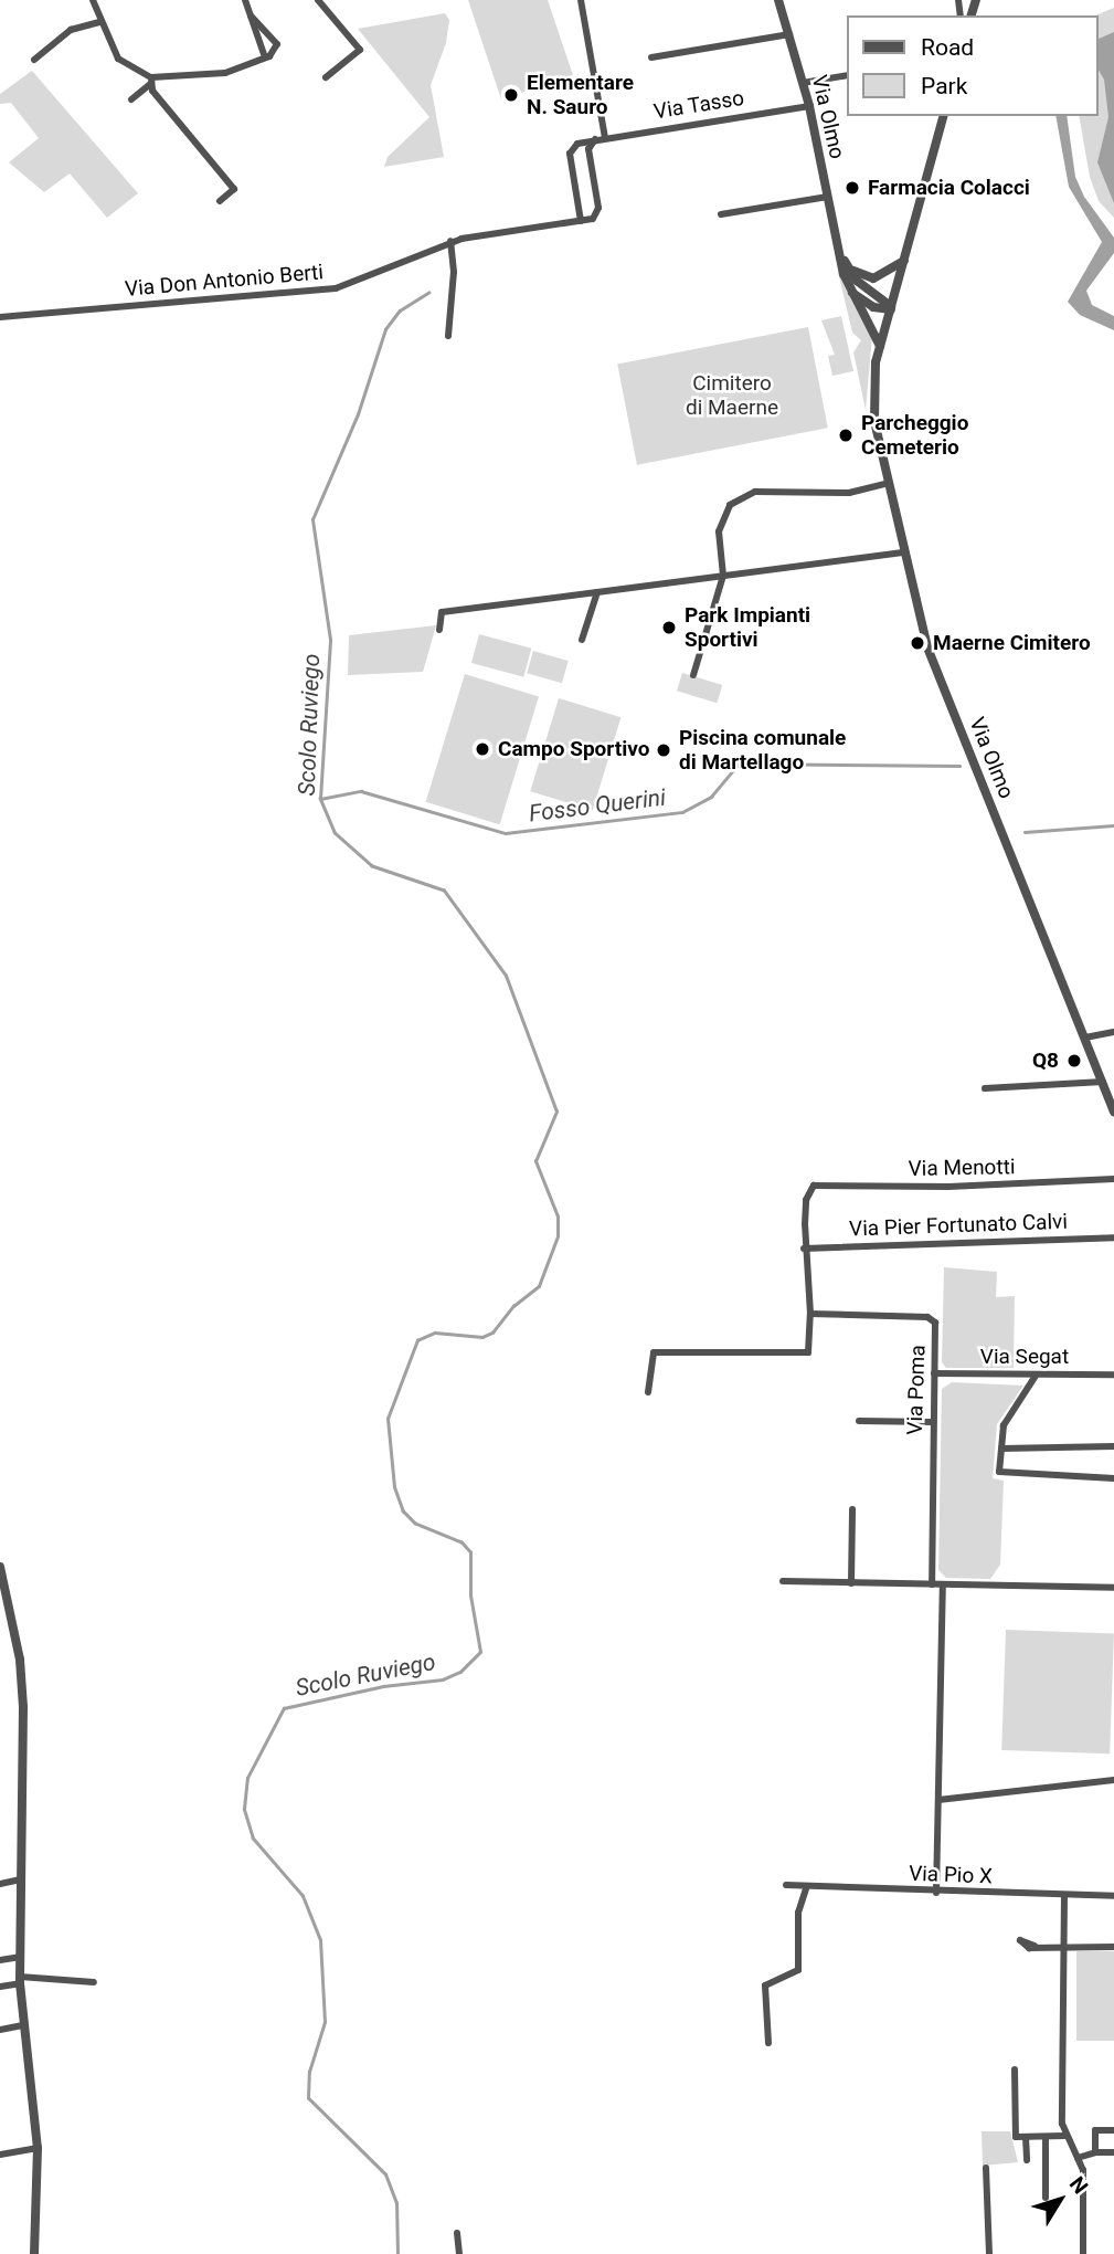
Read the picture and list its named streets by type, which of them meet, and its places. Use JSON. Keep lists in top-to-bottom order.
{
  "streets": {
    "street": [
      "Via Tasso",
      "Via Olmo",
      "Via Don Antonio Berti",
      "Via Menotti",
      "Via Pier Fortunato Calvi",
      "Via Segat",
      "Via Poma",
      "Via Pio X"
    ]
  },
  "crossings": [
    ["Via Tasso", "Via Olmo"],
    ["Via Menotti", "Via Pier Fortunato Calvi"],
    ["Via Segat", "Via Poma"]
  ],
  "water": ["Scolo Ruviego", "Fosso Querini"],
  "parks": ["Cimitero di Maerne"],
  "places": [
    "Elementare N. Sauro",
    "Farmacia Colacci",
    "Parcheggio Cemeterio",
    "Park Impianti Sportivi",
    "Maerne Cimitero",
    "Campo Sportivo",
    "Piscina comunale di Martellago",
    "Q8"
  ],
  "legend": ["Road", "Park"],
  "north": "top right"
}
